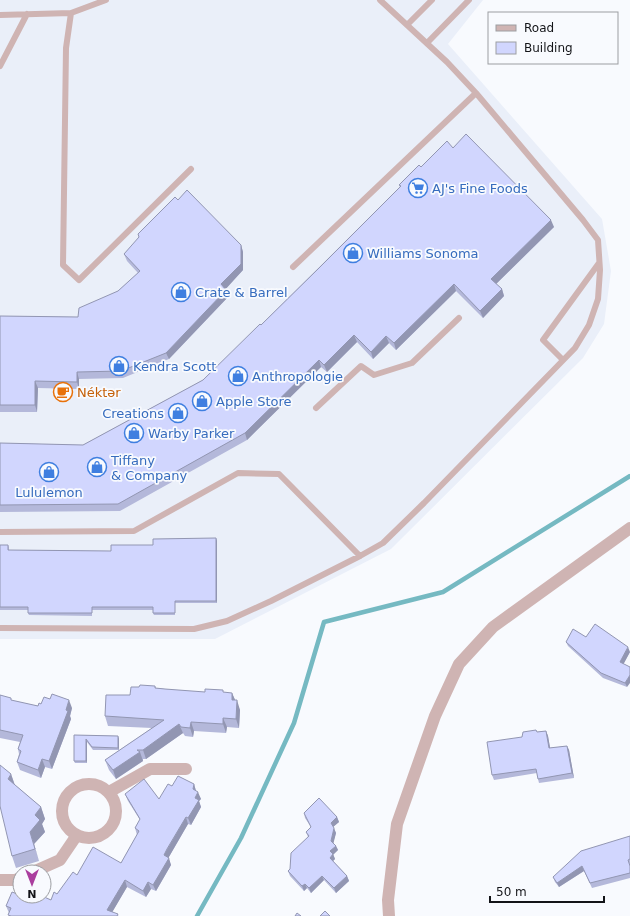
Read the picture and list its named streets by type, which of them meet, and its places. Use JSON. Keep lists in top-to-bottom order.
{
  "places": {
    "supermarket": ["AJ's Fine Foods"],
    "shop": [
      "Williams Sonoma",
      "Crate & Barrel",
      "Kendra Scott",
      "Anthropologie",
      "Apple Store",
      "Creations",
      "Warby Parker",
      "Tiffany & Company",
      "Lululemon"
    ],
    "cafe": ["Néktər"]
  },
  "legend": ["Road", "Building"],
  "scale_bar": "50 m",
  "north": "bottom"
}
